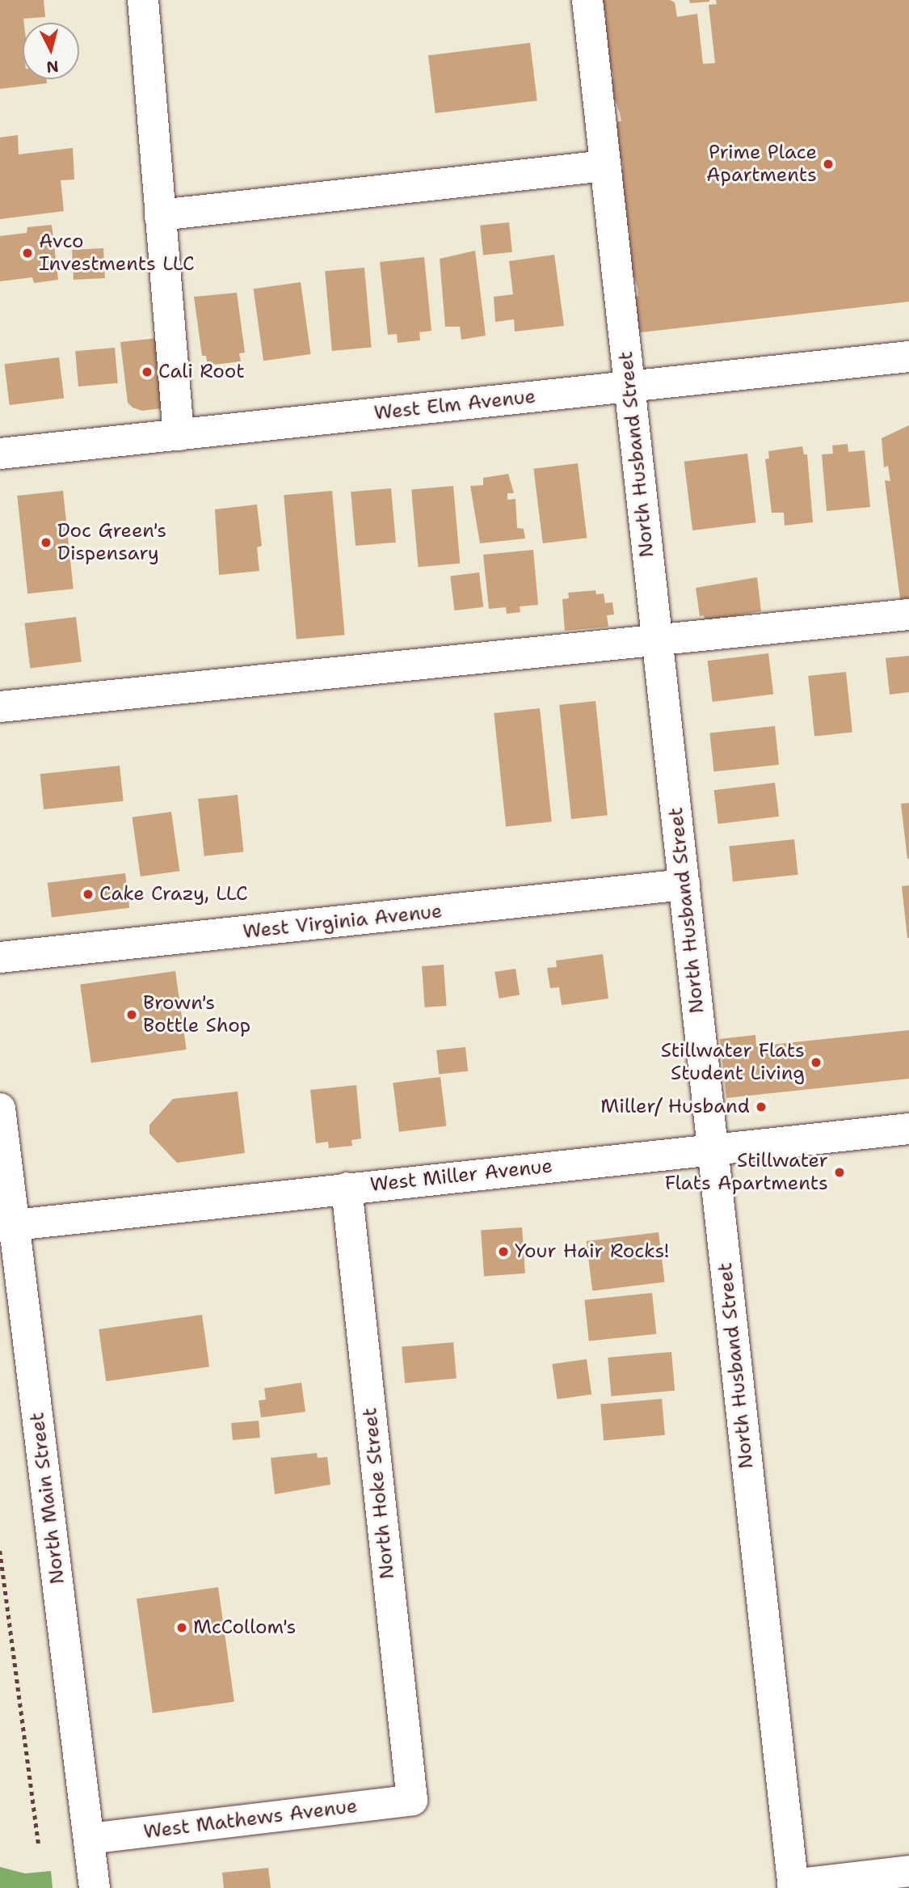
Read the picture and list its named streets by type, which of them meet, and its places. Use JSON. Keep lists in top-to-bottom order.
{
  "streets": {
    "street": [
      "West Elm Avenue",
      "North Husband Street",
      "West Virginia Avenue",
      "West Miller Avenue",
      "North Hoke Street",
      "North Main Street",
      "West Mathews Avenue"
    ]
  },
  "crossings": [
    ["West Elm Avenue", "North Husband Street"],
    ["North Husband Street", "West Virginia Avenue"],
    ["North Husband Street", "West Miller Avenue"],
    ["West Miller Avenue", "North Hoke Street"],
    ["West Miller Avenue", "North Main Street"],
    ["North Hoke Street", "West Mathews Avenue"],
    ["North Main Street", "West Mathews Avenue"]
  ],
  "places": [
    "Prime Place Apartments",
    "Avco Investments LLC",
    "Cali Root",
    "Doc Green's Dispensary",
    "Cake Crazy, LLC",
    "Brown's Bottle Shop",
    "Stillwater Flats Student Living",
    "Miller/ Husband",
    "Stillwater Flats Apartments",
    "Your Hair Rocks!",
    "McCollom's"
  ],
  "north": "bottom"
}
